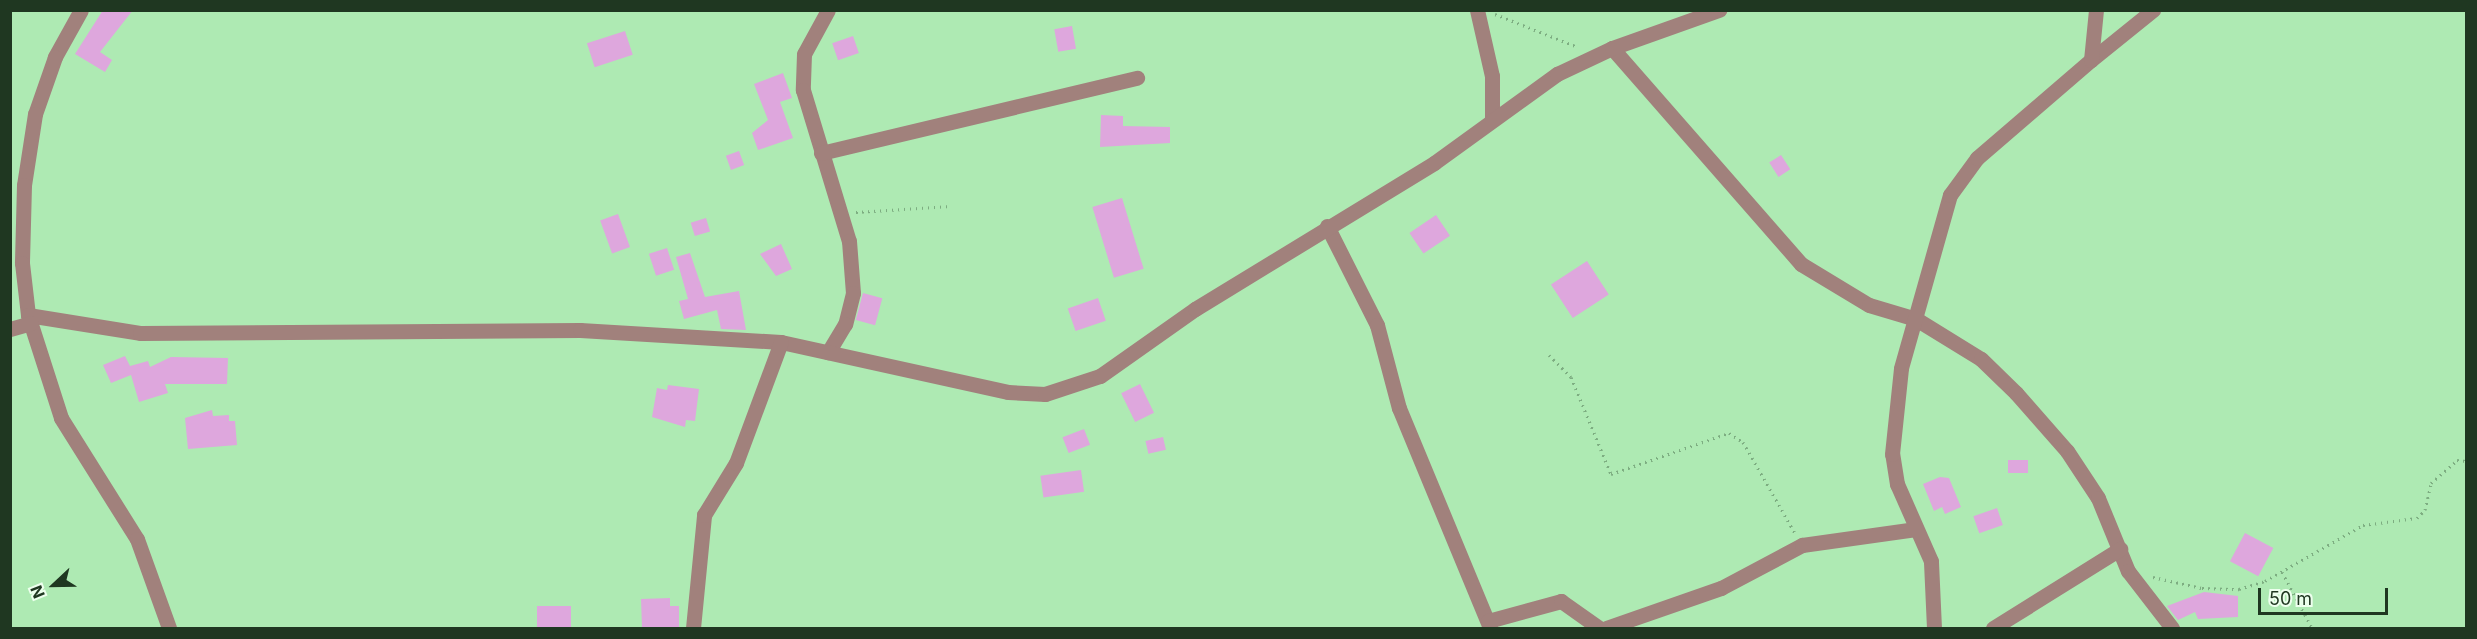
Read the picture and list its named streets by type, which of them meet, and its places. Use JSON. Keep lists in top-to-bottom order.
{
  "scale_bar": "50 m",
  "north": "left"
}
